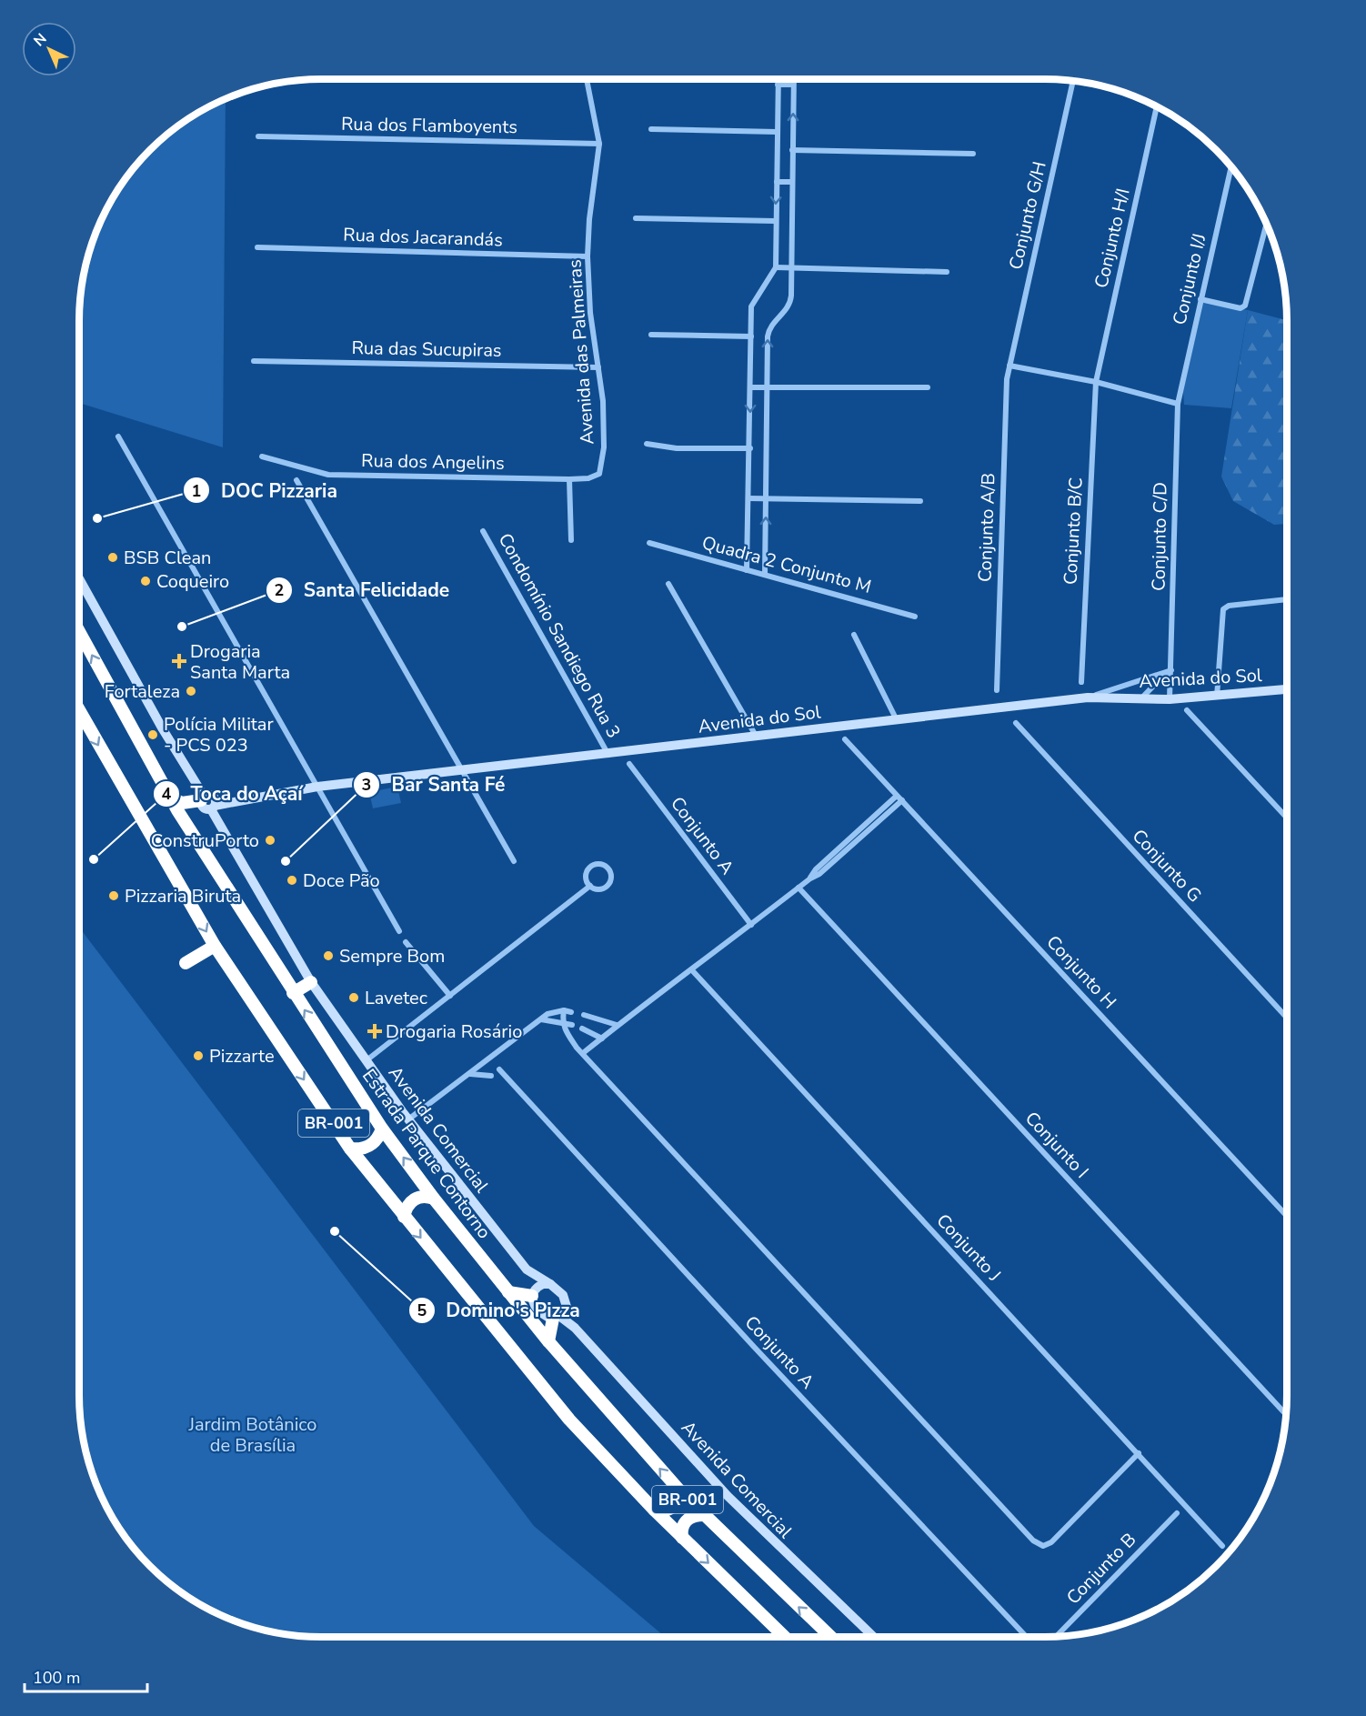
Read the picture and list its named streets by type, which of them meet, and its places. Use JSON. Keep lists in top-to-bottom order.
{
  "streets": {
    "highway": ["BR-001", "Estrada Parque Contorno"],
    "street": [
      "Rua dos Flamboyents",
      "Conjunto G/H",
      "Rua dos Jacarandás",
      "Conjunto H/I",
      "Conjunto I/J",
      "Rua das Sucupiras",
      "Avenida das Palmeiras",
      "Rua dos Angelins",
      "Conjunto A/B",
      "Conjunto B/C",
      "Conjunto C/D",
      "Quadra 2 Conjunto M",
      "Condomínio Sandiego Rua 3",
      "Avenida do Sol",
      "Conjunto A",
      "Conjunto G",
      "Conjunto H",
      "Avenida Comercial",
      "Conjunto I",
      "Conjunto J",
      "Conjunto B"
    ]
  },
  "crossings": [
    ["Rua dos Flamboyents", "Avenida das Palmeiras"],
    ["Conjunto G/H", "Conjunto A/B"],
    ["Rua dos Jacarandás", "Avenida das Palmeiras"],
    ["Conjunto H/I", "Conjunto B/C"],
    ["Conjunto I/J", "Conjunto C/D"],
    ["Rua das Sucupiras", "Avenida das Palmeiras"],
    ["Avenida das Palmeiras", "Rua dos Angelins"],
    ["Conjunto C/D", "Avenida do Sol"],
    ["Condomínio Sandiego Rua 3", "Avenida do Sol"],
    ["Avenida do Sol", "Avenida Comercial"]
  ],
  "parks": ["Jardim Botânico de Brasília"],
  "places": {
    "other": [
      "DOC Pizzaria",
      "BSB Clean",
      "Coqueiro",
      "Santa Felicidade",
      "Fortaleza",
      "Polícia Militar - PCS 023",
      "ConstruPorto",
      "Toca do Açaí",
      "Bar Santa Fé",
      "Doce Pão",
      "Pizzaria Biruta",
      "Sempre Bom",
      "Lavetec",
      "Pizzarte",
      "Domino's Pizza"
    ],
    "health": ["Drogaria Santa Marta", "Drogaria Rosário"]
  },
  "scale_bar": "100 m",
  "north": "top left"
}
